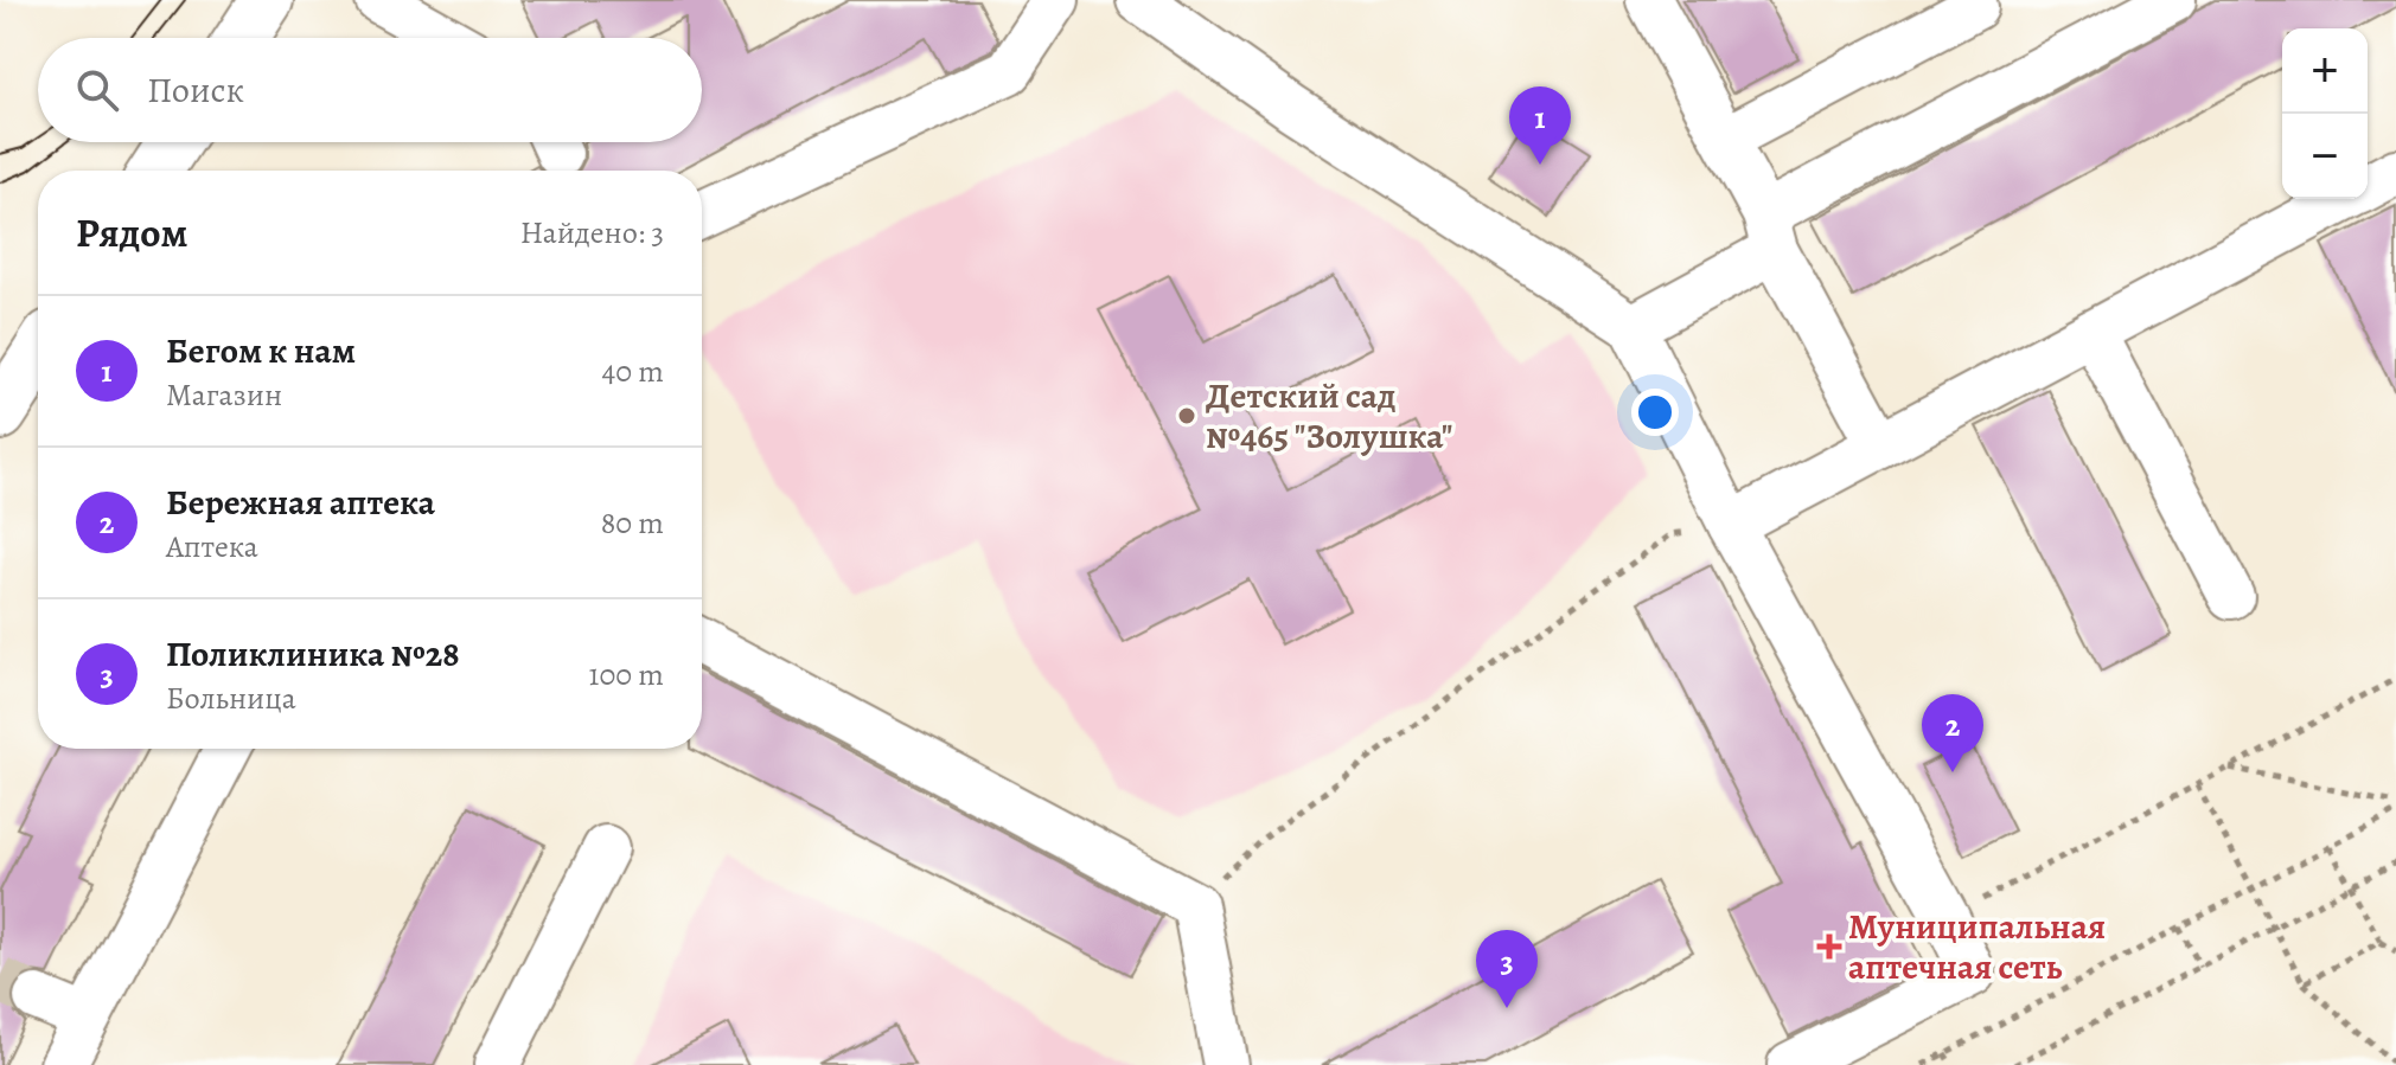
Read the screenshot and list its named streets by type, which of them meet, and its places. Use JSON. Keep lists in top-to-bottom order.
{
  "places": {
    "other": ["Детский сад №465 \"Золушка\""],
    "health": ["Муниципальная аптечная сеть"]
  },
  "page": {
    "map_buttons": ["+", "−"],
    "search": "Поиск",
    "pins": ["1", "2", "3"],
    "heading": ["Рядом", "Найдено: 3"],
    "list": [
      {
        "mark": "1",
        "name": "Бегом к нам",
        "note": "Магазин",
        "value": "40 m"
      },
      {
        "mark": "2",
        "name": "Бережная аптека",
        "note": "Аптека",
        "value": "80 m"
      },
      {
        "mark": "3",
        "name": "Поликлиника №28",
        "note": "Больница",
        "value": "100 m"
      }
    ]
  }
}
